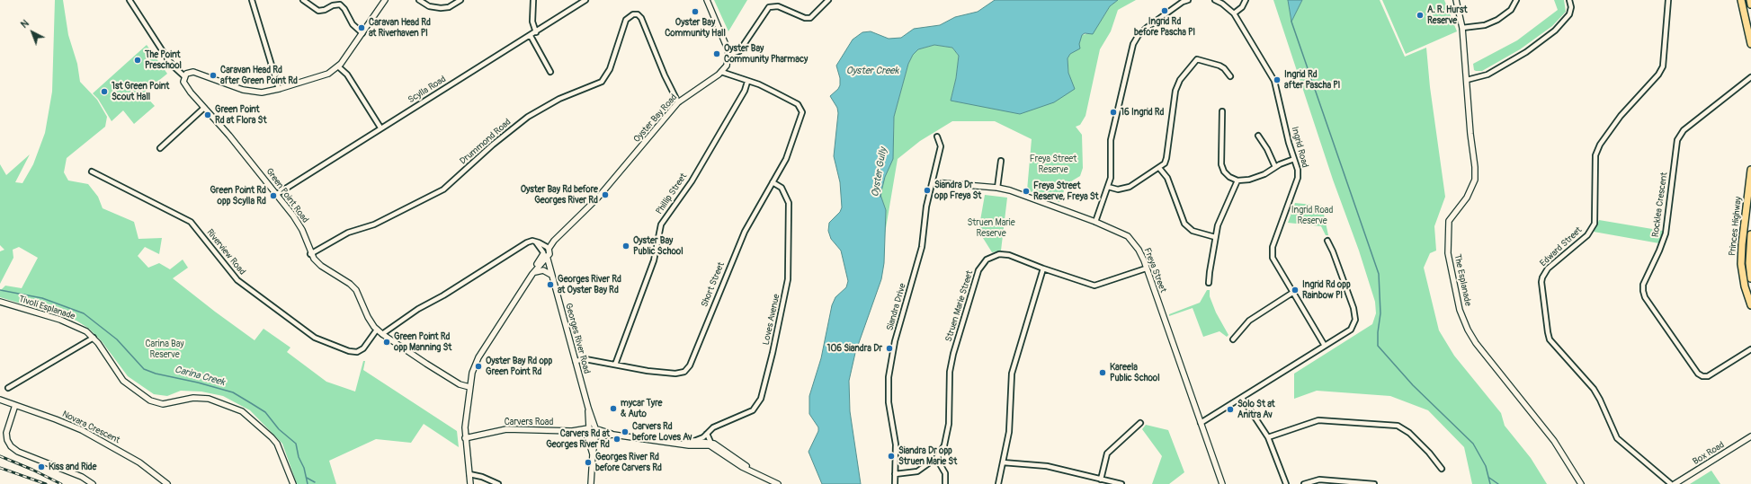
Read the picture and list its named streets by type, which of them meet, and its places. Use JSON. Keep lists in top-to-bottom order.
{
  "streets": {
    "highway": ["Princes Highway"],
    "street": [
      "Scylla Road",
      "Oyster Bay Road",
      "Drummond Road",
      "Ingrid Road",
      "Phillip Street",
      "Green Point Road",
      "Rocklea Crescent",
      "Edward Street",
      "Riverview Road",
      "Freya Street",
      "The Esplanade",
      "Short Street",
      "Struen Marie Street",
      "Siandra Drive",
      "Tivoli Esplanade",
      "Loves Avenue",
      "Georges River Road",
      "Carvers Road",
      "Novara Crescent",
      "Box Road"
    ]
  },
  "crossings": [
    ["Scylla Road", "Green Point Road"],
    ["Oyster Bay Road", "Drummond Road"],
    ["Drummond Road", "Green Point Road"],
    ["Phillip Street", "Short Street"],
    ["Green Point Road", "Riverview Road"],
    ["Freya Street", "Struen Marie Street"],
    ["Freya Street", "Siandra Drive"],
    ["Short Street", "Loves Avenue"],
    ["Short Street", "Georges River Road"],
    ["Struen Marie Street", "Siandra Drive"],
    ["Georges River Road", "Carvers Road"]
  ],
  "water": ["Oyster Creek", "Oyster Gully", "Carina Creek"],
  "parks": [
    "Freya Street Reserve",
    "Ingrid Road Reserve",
    "Struen Marie Reserve",
    "Carina Bay Reserve"
  ],
  "places": [
    "Ingrid Rd before Pascha Pl",
    "Oyster Bay Community Hall",
    "A. R. Hurst Reserve",
    "Caravan Head Rd at Riverhaven Pl",
    "Oyster Bay Community Pharmacy",
    "The Point Preschool",
    "Caravan Head Rd after Green Point Rd",
    "Ingrid Rd after Pascha Pl",
    "1st Green Point Scout Hall",
    "16 Ingrid Rd",
    "Green Point Rd at Flora St",
    "Siandra Dr opp Freya St",
    "Freya Street Reserve, Freya St",
    "Oyster Bay Rd before Georges River Rd",
    "Green Point Rd opp Scylla Rd",
    "Oyster Bay Public School",
    "Georges River Rd at Oyster Bay Rd",
    "Ingrid Rd opp Rainbow Pl",
    "Green Point Rd opp Manning St",
    "106 Siandra Dr",
    "Oyster Bay Rd opp Green Point Rd",
    "Kareela Public School",
    "mycar Tyre & Auto",
    "Solo St at Anitra Av",
    "Carvers Rd before Loves Av",
    "Carvers Rd at Georges River Rd",
    "Siandra Dr opp Struen Marie St",
    "Georges River Rd before Carvers Rd",
    "Kiss and Ride"
  ],
  "north": "top left"
}
